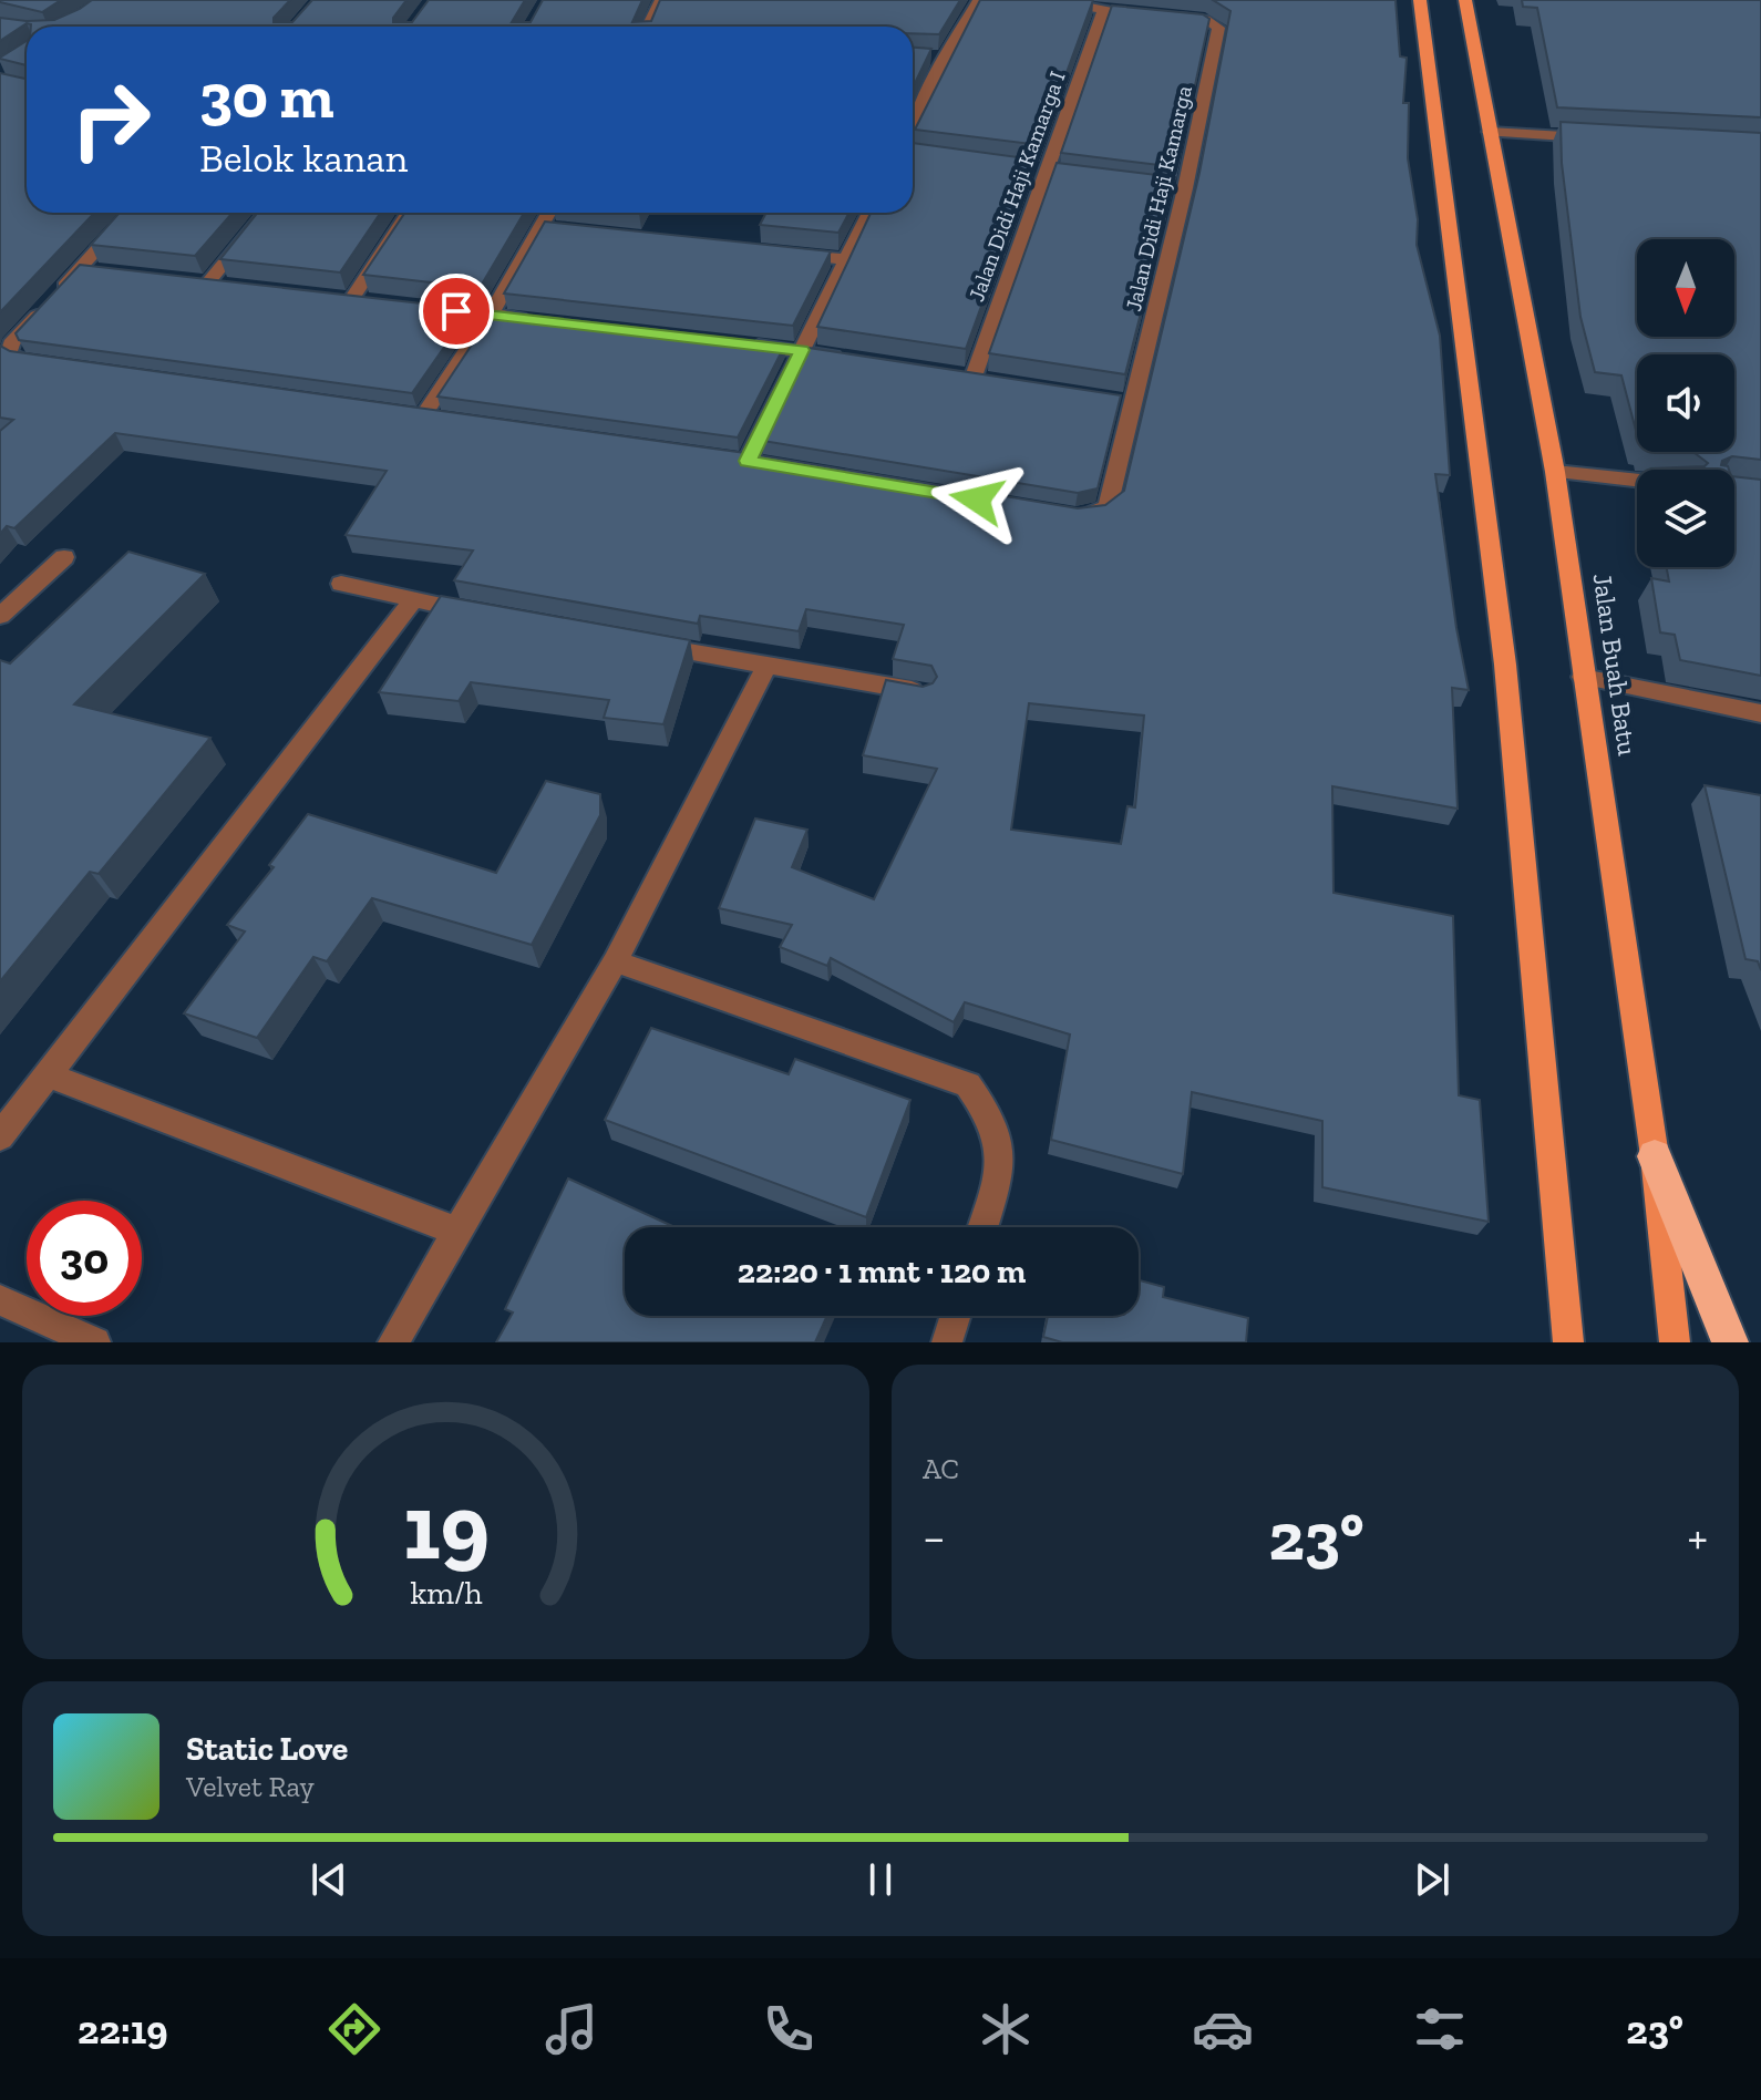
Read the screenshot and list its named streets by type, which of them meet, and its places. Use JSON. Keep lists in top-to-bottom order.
{
  "streets": {
    "main road": ["Jalan Buah Batu"],
    "street": ["Jalan Didi Haji Kamarga I", "Jalan Didi Haji Kamarga"]
  },
  "crossings": [
    ["Jalan Didi Haji Kamarga I", "Jalan Didi Haji Kamarga"]
  ],
  "north": "bottom",
  "page": {
    "turn": ["30 m", "Belok kanan"],
    "limit": "30",
    "trip": "22:20 · 1 mnt · 120 m",
    "tile": "AC",
    "heat": ["−", "23°", "+"],
    "song": ["Static Love", "Velvet Ray"],
    "tabs": ["22:19", "23°"],
    "gauge": ["19", "km/h"]
  }
}
